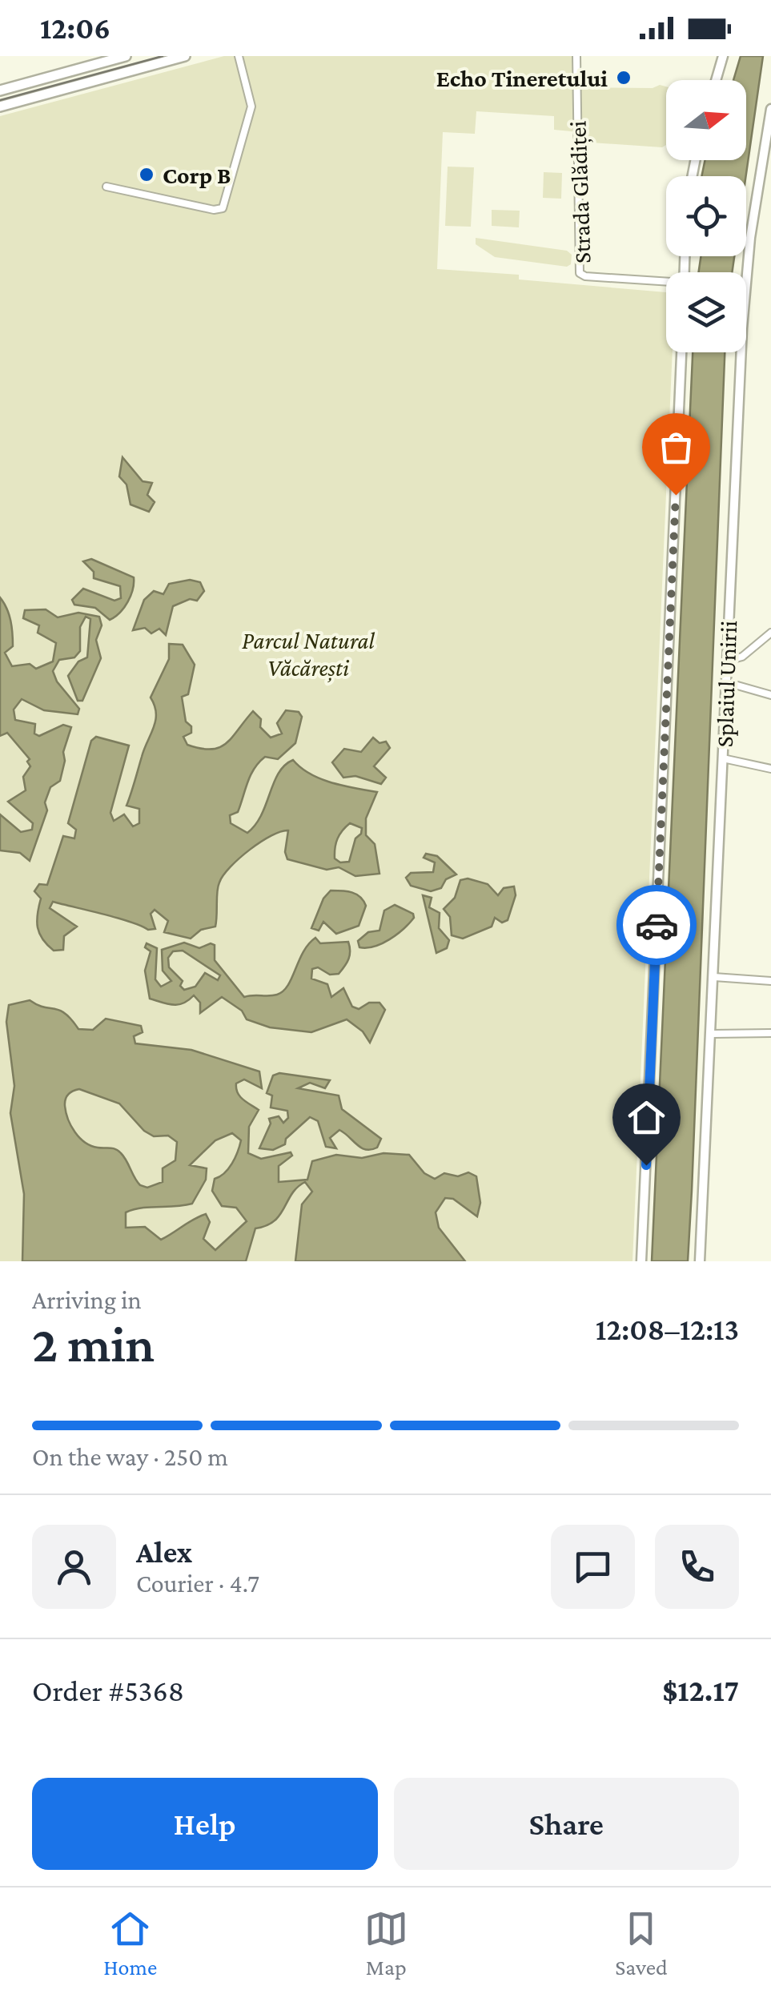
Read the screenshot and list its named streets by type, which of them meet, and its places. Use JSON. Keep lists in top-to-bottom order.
{
  "streets": {
    "main road": ["Splaiul Unirii"],
    "street": ["Strada Glădiței"]
  },
  "parks": ["Parcul Natural Văcărești"],
  "places": ["Echo Tineretului", "Corp B"],
  "north": "right",
  "page": {
    "status": "12:06",
    "heading": ["2 min", "Arriving in", "12:08–12:13"],
    "panel": [
      "Alex",
      "Courier · 4.7",
      "Order #5368",
      "$12.17"
    ],
    "bar": "On the way · 250 m",
    "buttons": ["Help", "Share"],
    "tabs": ["Home", "Map", "Saved"]
  }
}
